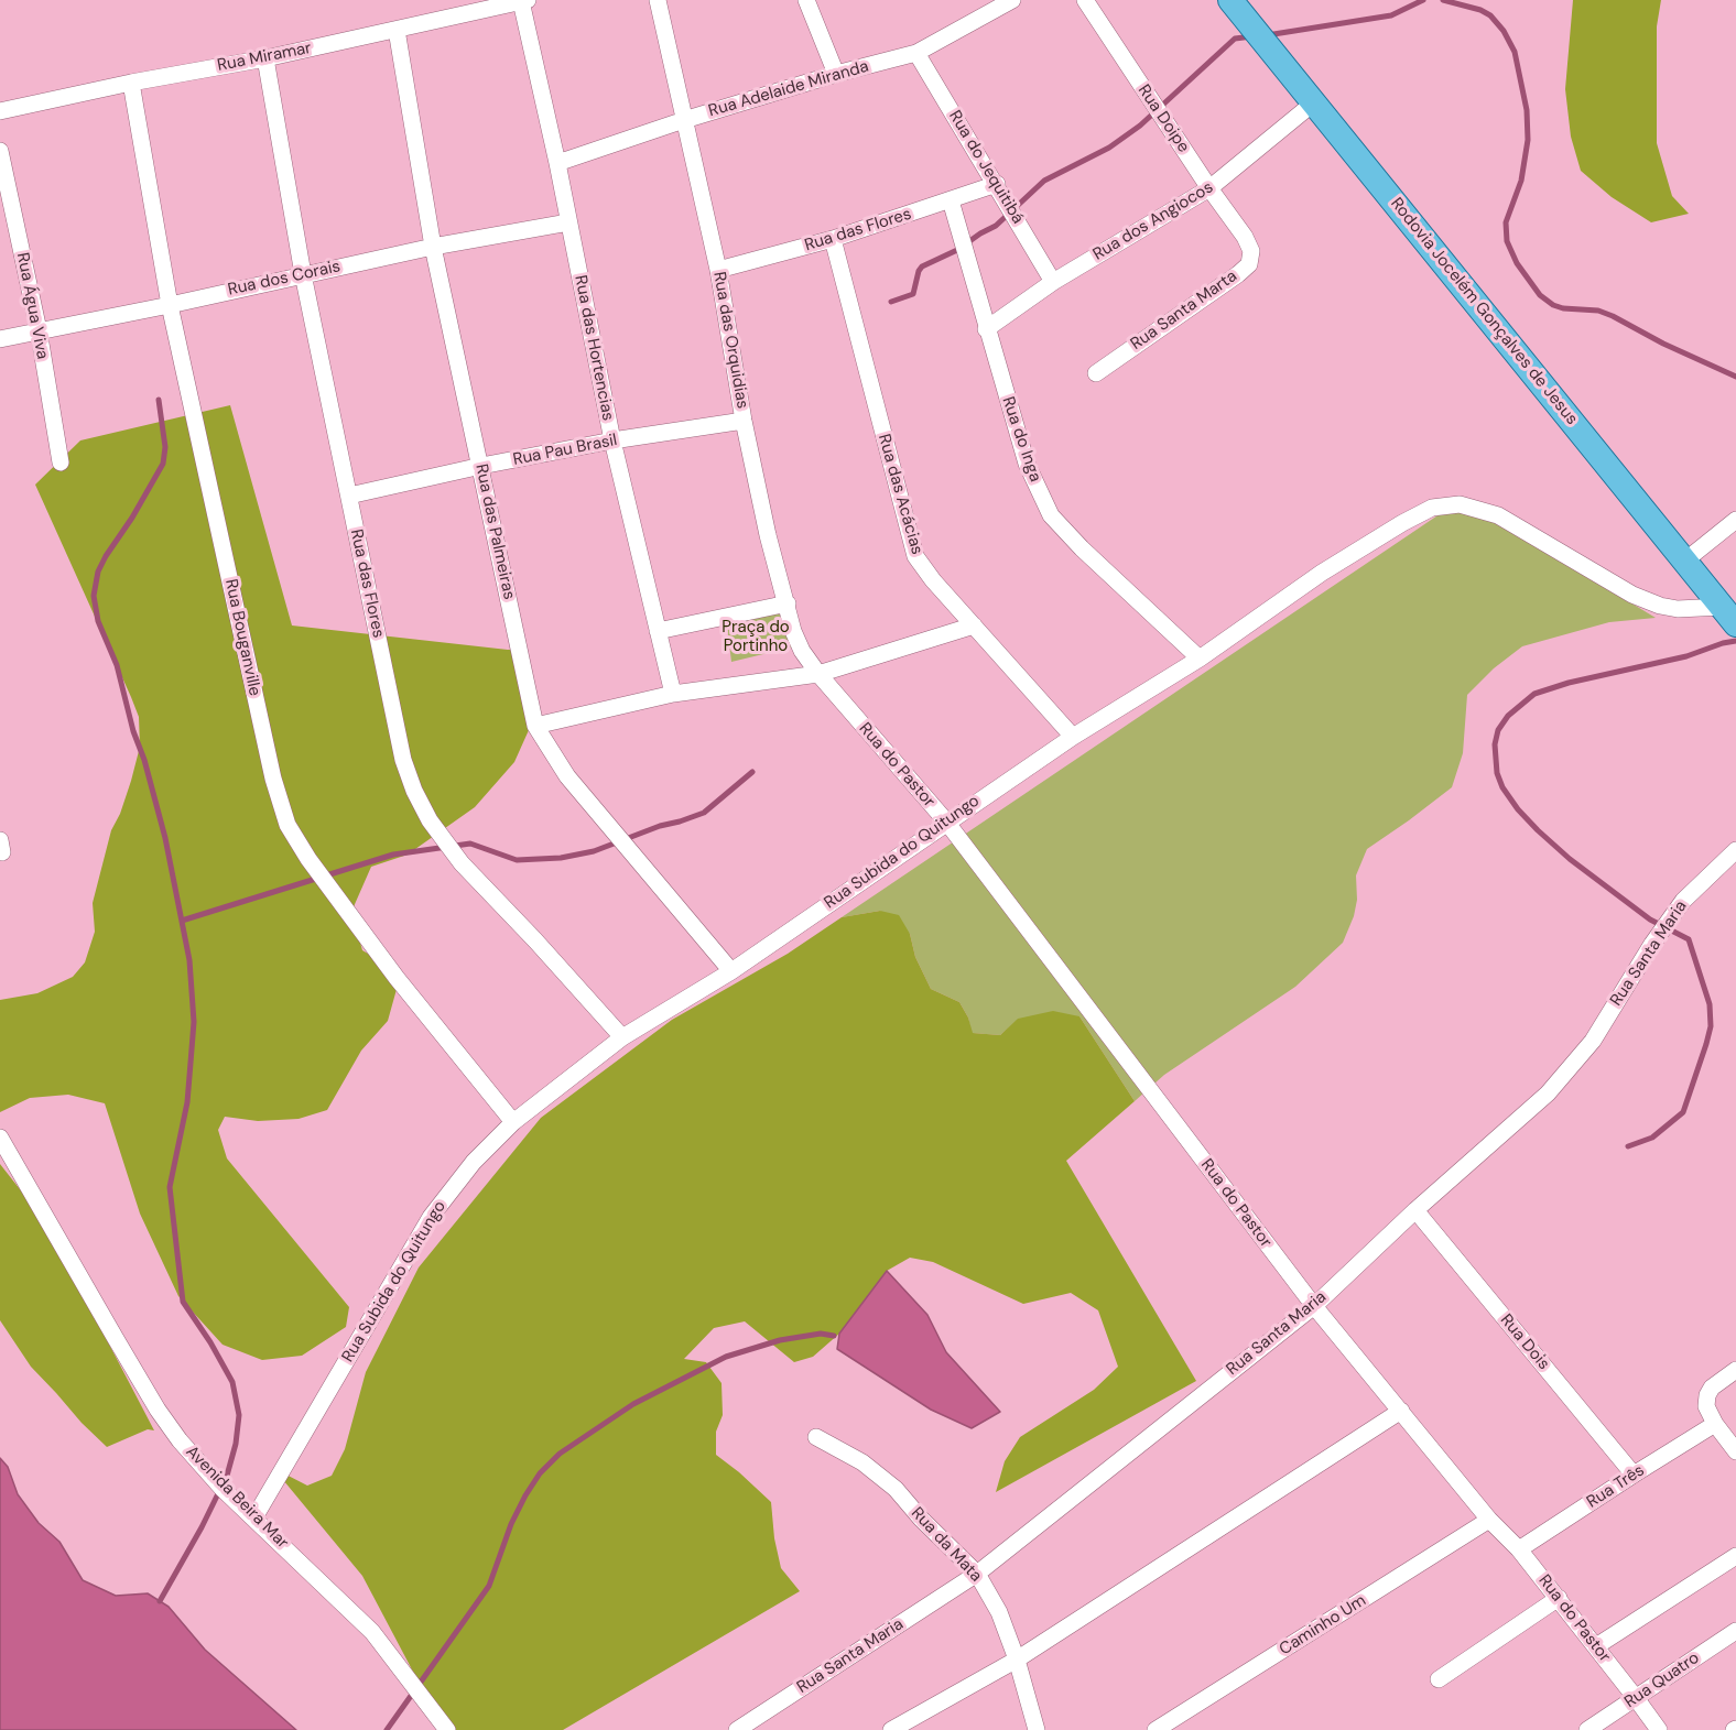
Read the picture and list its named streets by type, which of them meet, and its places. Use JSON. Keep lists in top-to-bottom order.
{
  "streets": {
    "main road": ["Rodovia Jocelém Gonçalves de Jesus"],
    "street": [
      "Rua Miramar",
      "Rua Adelaide Miranda",
      "Rua Doipe",
      "Rua do Jequitibá",
      "Rua dos Angiocos",
      "Rua das Flores",
      "Rua dos Corais",
      "Rua Água Viva",
      "Rua Santa Marta",
      "Rua das Orquidias",
      "Rua das Hortencias",
      "Rua do Inga",
      "Rua Pau Brasil",
      "Rua das Acácias",
      "Rua das Palmeiras",
      "Rua Bouganville",
      "Rua do Pastor",
      "Rua Subida do Quitungo",
      "Rua Santa Maria",
      "Rua Dois",
      "Rua Três",
      "Avenida Beira Mar",
      "Rua da Mata",
      "Caminho Um",
      "Rua Quatro"
    ]
  },
  "crossings": [
    ["Rua Miramar", "Rua das Flores"],
    ["Rua Miramar", "Rua das Hortencias"],
    ["Rua Miramar", "Rua das Palmeiras"],
    ["Rua Miramar", "Rua Bouganville"],
    ["Rua Adelaide Miranda", "Rua do Jequitibá"],
    ["Rua Adelaide Miranda", "Rua das Orquidias"],
    ["Rua Adelaide Miranda", "Rua das Hortencias"],
    ["Rua Doipe", "Rua dos Angiocos"],
    ["Rua Doipe", "Rua Santa Marta"],
    ["Rua do Jequitibá", "Rua dos Angiocos"],
    ["Rua do Jequitibá", "Rua das Flores"],
    ["Rua dos Angiocos", "Rodovia Jocelém Gonçalves de Jesus"],
    ["Rua dos Angiocos", "Rua do Inga"],
    ["Rua das Flores", "Rua dos Corais"],
    ["Rua das Flores", "Rua das Orquidias"],
    ["Rua das Flores", "Rua do Inga"],
    ["Rua das Flores", "Rua Pau Brasil"],
    ["Rua das Flores", "Rua das Acácias"],
    ["Rua das Flores", "Rua Subida do Quitungo"],
    ["Rua dos Corais", "Rua Água Viva"],
    ["Rua dos Corais", "Rua das Hortencias"],
    ["Rua dos Corais", "Rua das Palmeiras"],
    ["Rua dos Corais", "Rua Bouganville"],
    ["Rodovia Jocelém Gonçalves de Jesus", "Rua Subida do Quitungo"],
    ["Rua das Orquidias", "Rua Pau Brasil"],
    ["Rua das Orquidias", "Rua do Pastor"],
    ["Rua das Hortencias", "Rua Pau Brasil"],
    ["Rua do Inga", "Rua Subida do Quitungo"],
    ["Rua Pau Brasil", "Rua das Palmeiras"],
    ["Rua das Acácias", "Rua Subida do Quitungo"],
    ["Rua das Palmeiras", "Rua Subida do Quitungo"],
    ["Rua Bouganville", "Rua Subida do Quitungo"],
    ["Rua do Pastor", "Rua Subida do Quitungo"],
    ["Rua do Pastor", "Rua Santa Maria"],
    ["Rua do Pastor", "Rua Três"],
    ["Rua do Pastor", "Caminho Um"],
    ["Rua do Pastor", "Rua Quatro"],
    ["Rua Subida do Quitungo", "Avenida Beira Mar"],
    ["Rua Santa Maria", "Rua Dois"],
    ["Rua Santa Maria", "Rua da Mata"],
    ["Rua Dois", "Rua Três"]
  ],
  "parks": ["Praça do Portinho"]
}
